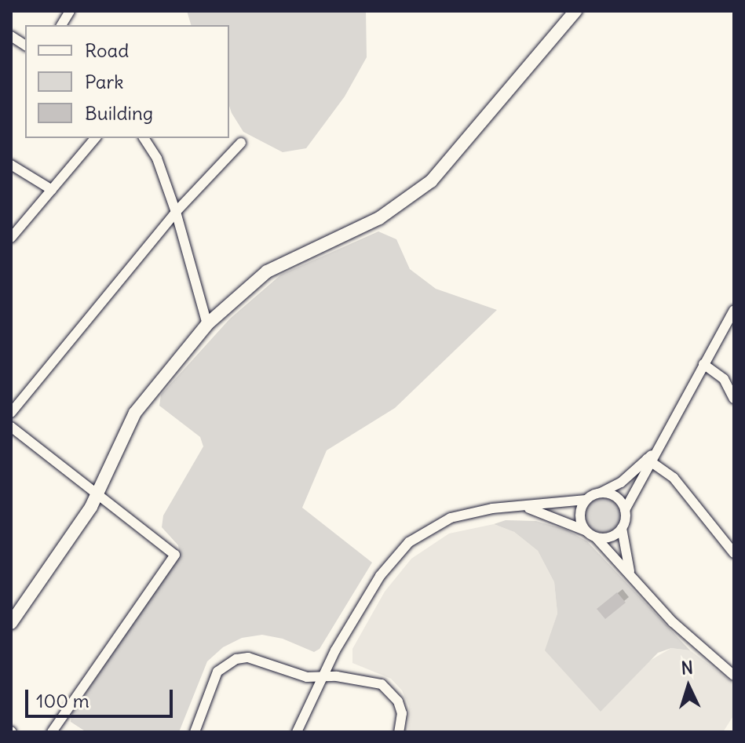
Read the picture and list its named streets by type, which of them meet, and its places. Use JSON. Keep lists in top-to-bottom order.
{
  "legend": ["Road", "Park", "Building"],
  "scale_bar": "100 m",
  "north": "top"
}
